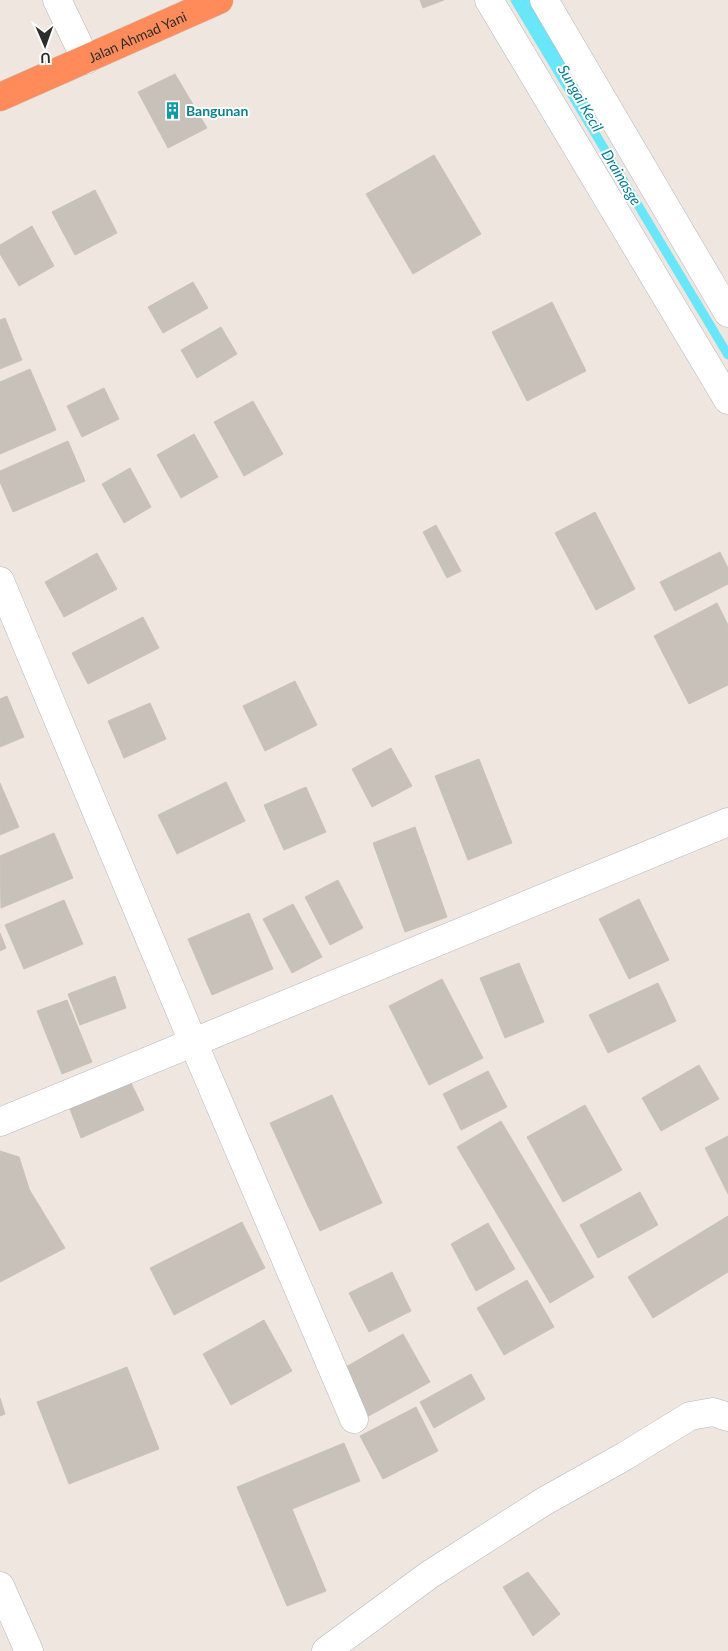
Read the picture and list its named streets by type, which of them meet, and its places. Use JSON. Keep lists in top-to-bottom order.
{
  "streets": {
    "highway": ["Jalan Ahmad Yani"]
  },
  "water": ["Sungai Kecil", "Drainasge"],
  "places": {
    "building": ["Bangunan"]
  },
  "north": "bottom"
}
